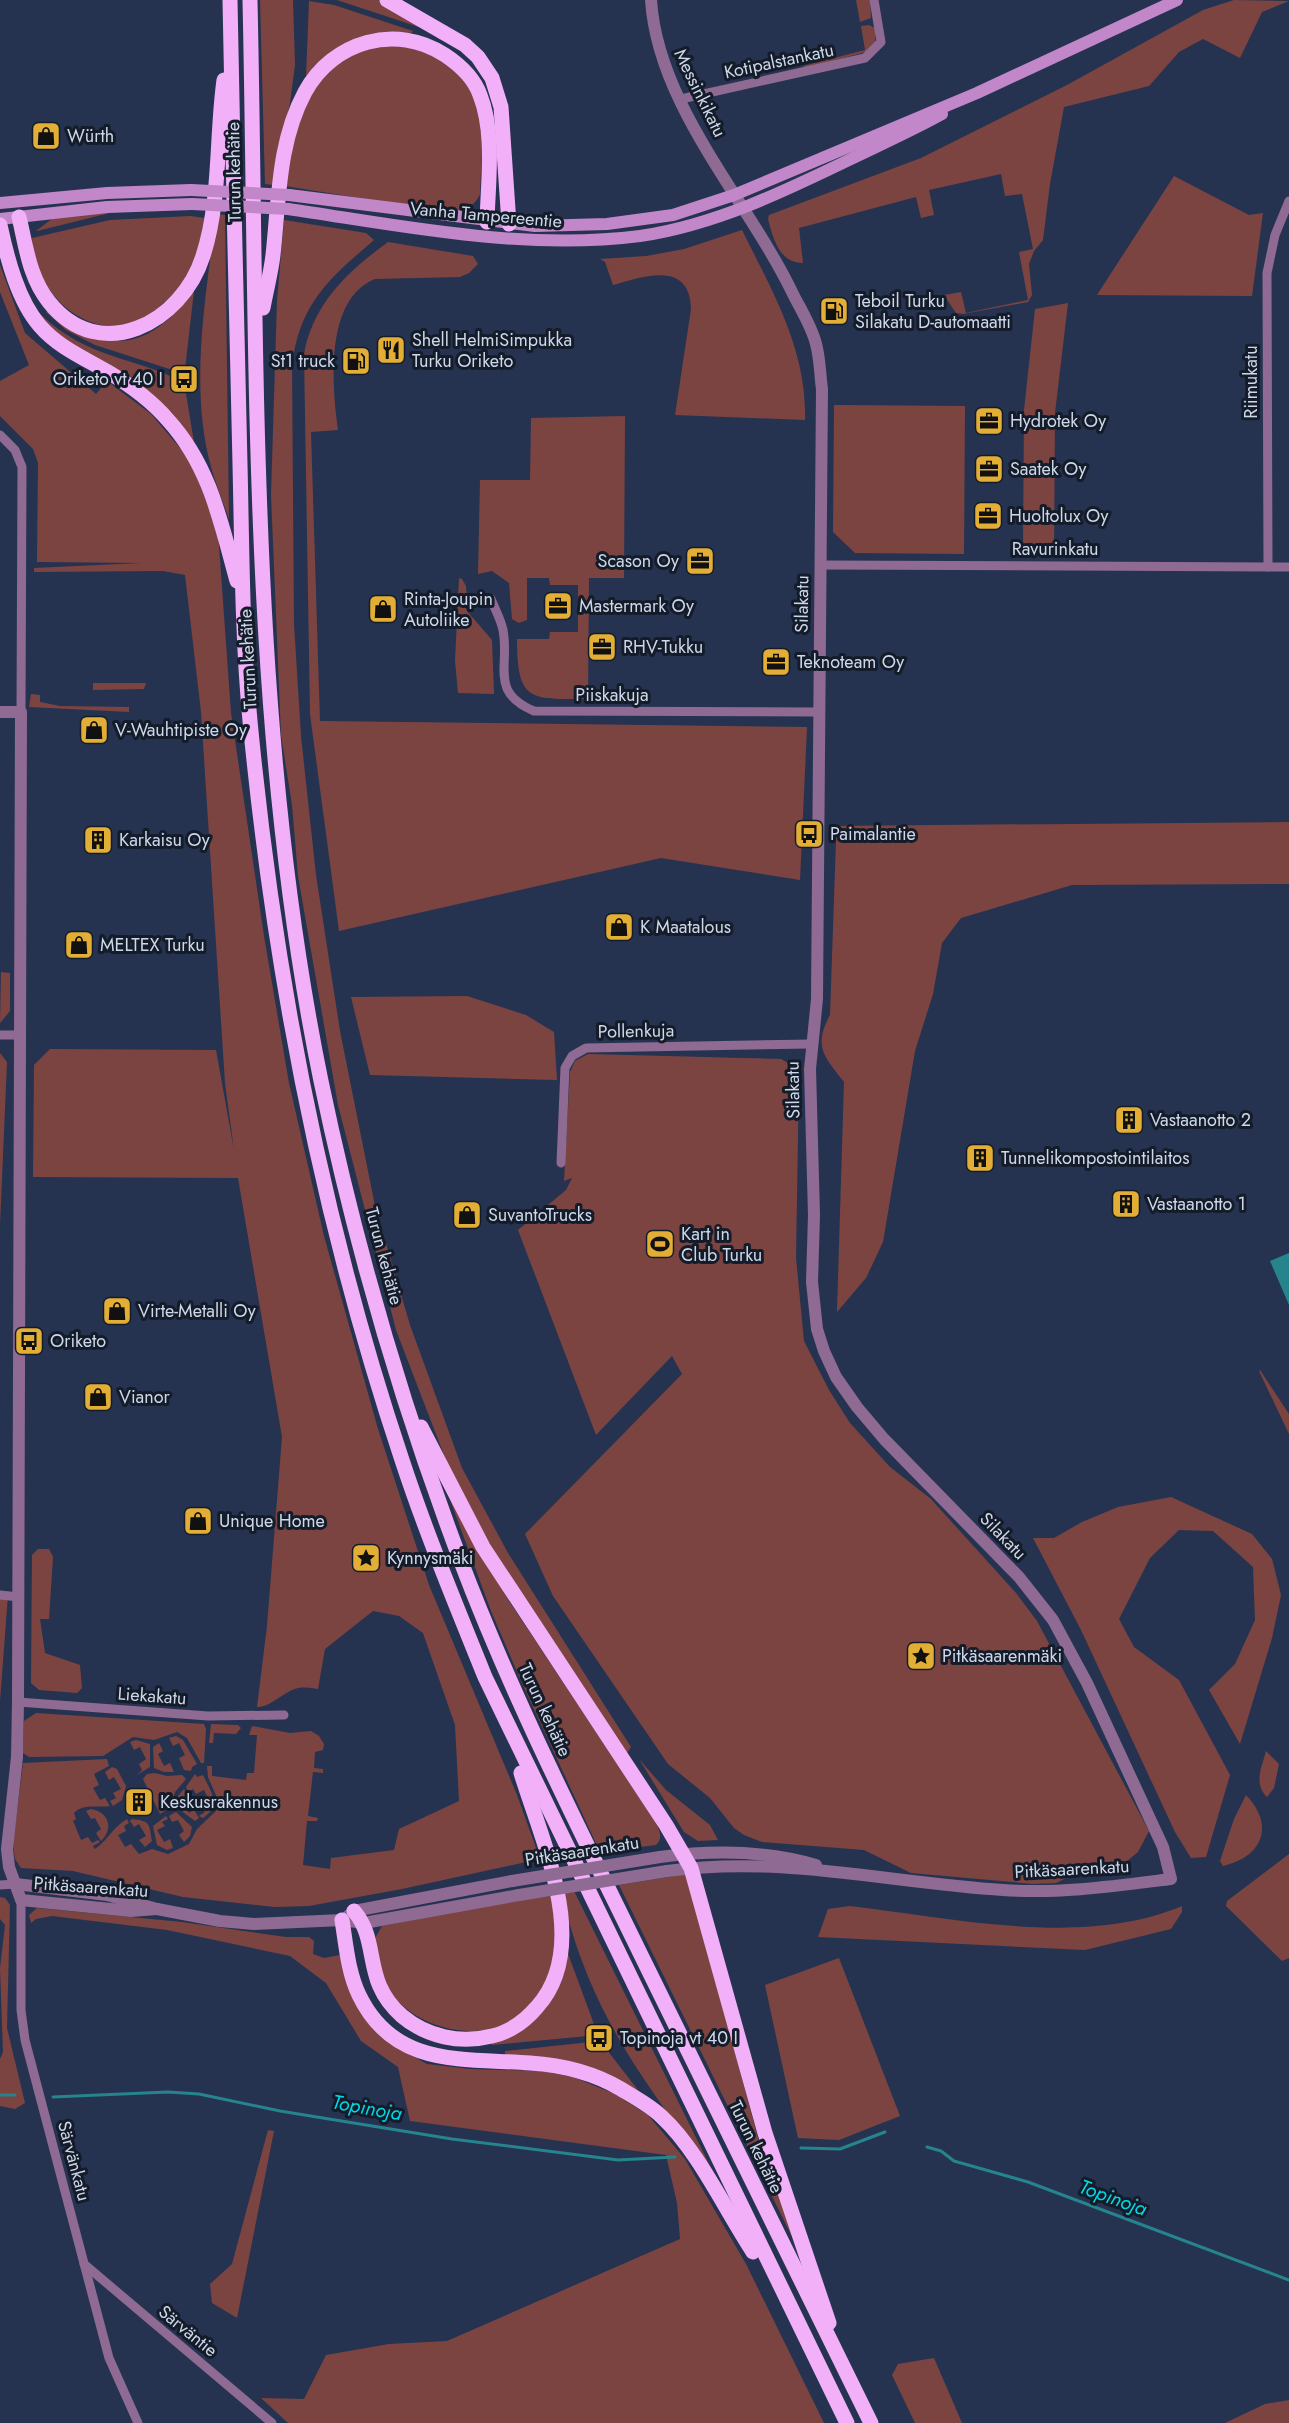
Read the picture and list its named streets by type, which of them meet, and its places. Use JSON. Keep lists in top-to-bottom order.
{
  "streets": {
    "highway": ["Turun kehätie"],
    "main road": ["Vanha Tampereentie"],
    "street": [
      "Kotipalstankatu",
      "Messinkikatu",
      "Riimukatu",
      "Ravurinkatu",
      "Silakatu",
      "Piiskakuja",
      "Pollenkuja",
      "Liekakatu",
      "Pitkäsaarenkatu",
      "Särvänkatu",
      "Särväntie"
    ]
  },
  "crossings": [
    ["Kotipalstankatu", "Messinkikatu"],
    ["Messinkikatu", "Vanha Tampereentie"],
    ["Messinkikatu", "Silakatu"],
    ["Vanha Tampereentie", "Silakatu"],
    ["Riimukatu", "Ravurinkatu"],
    ["Ravurinkatu", "Silakatu"],
    ["Silakatu", "Piiskakuja"],
    ["Silakatu", "Pollenkuja"],
    ["Silakatu", "Pitkäsaarenkatu"],
    ["Pitkäsaarenkatu", "Särvänkatu"],
    ["Särvänkatu", "Särväntie"]
  ],
  "water": ["Topinoja"],
  "places": {
    "shop": [
      "Würth",
      "Rinta-Joupin Autoliike",
      "V-Wauhtipiste Oy",
      "K Maatalous",
      "MELTEX Turku",
      "SuvantoTrucks",
      "Virte-Metalli Oy",
      "Vianor",
      "Unique Home"
    ],
    "fuel station": ["Teboil Turku Silakatu D-automaatti", "St1 truck"],
    "restaurant": ["Shell HelmiSimpukka Turku Oriketo"],
    "bus stop": [
      "Oriketo vt 40 I",
      "Paimalantie",
      "Oriketo",
      "Topinoja vt 40 I"
    ],
    "office": [
      "Hydrotek Oy",
      "Saatek Oy",
      "Huoltolux Oy",
      "Scason Oy",
      "Mastermark Oy",
      "RHV-Tukku",
      "Teknoteam Oy"
    ],
    "building": [
      "Karkaisu Oy",
      "Vastaanotto 2",
      "Tunnelikompostointilaitos",
      "Vastaanotto 1",
      "Keskusrakennus"
    ],
    "sports": ["Kart in Club Turku"],
    "place": ["Kynnysmäki", "Pitkäsaarenmäki"]
  }
}
